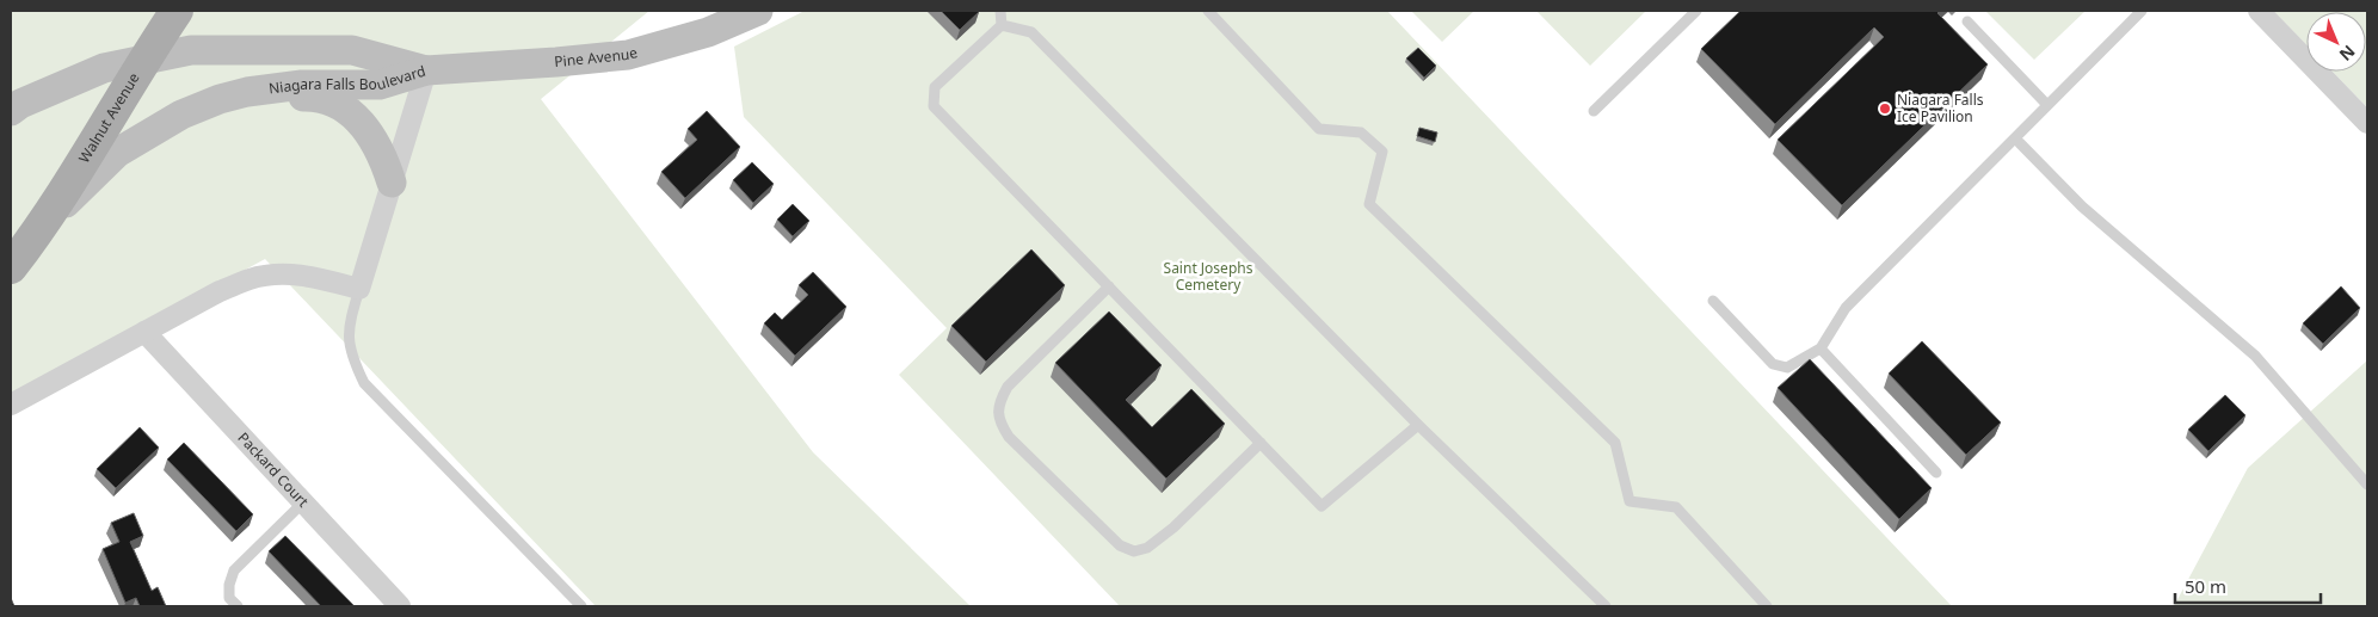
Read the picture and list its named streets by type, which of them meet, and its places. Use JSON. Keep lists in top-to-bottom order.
{
  "streets": {
    "main road": ["Pine Avenue", "Niagara Falls Boulevard", "Walnut Avenue"],
    "street": ["Packard Court"]
  },
  "crossings": [
    ["Pine Avenue", "Niagara Falls Boulevard"],
    ["Niagara Falls Boulevard", "Walnut Avenue"]
  ],
  "parks": ["Saint Josephs Cemetery"],
  "places": ["Niagara Falls Ice Pavilion"],
  "scale_bar": "50 m",
  "north": "bottom right"
}
